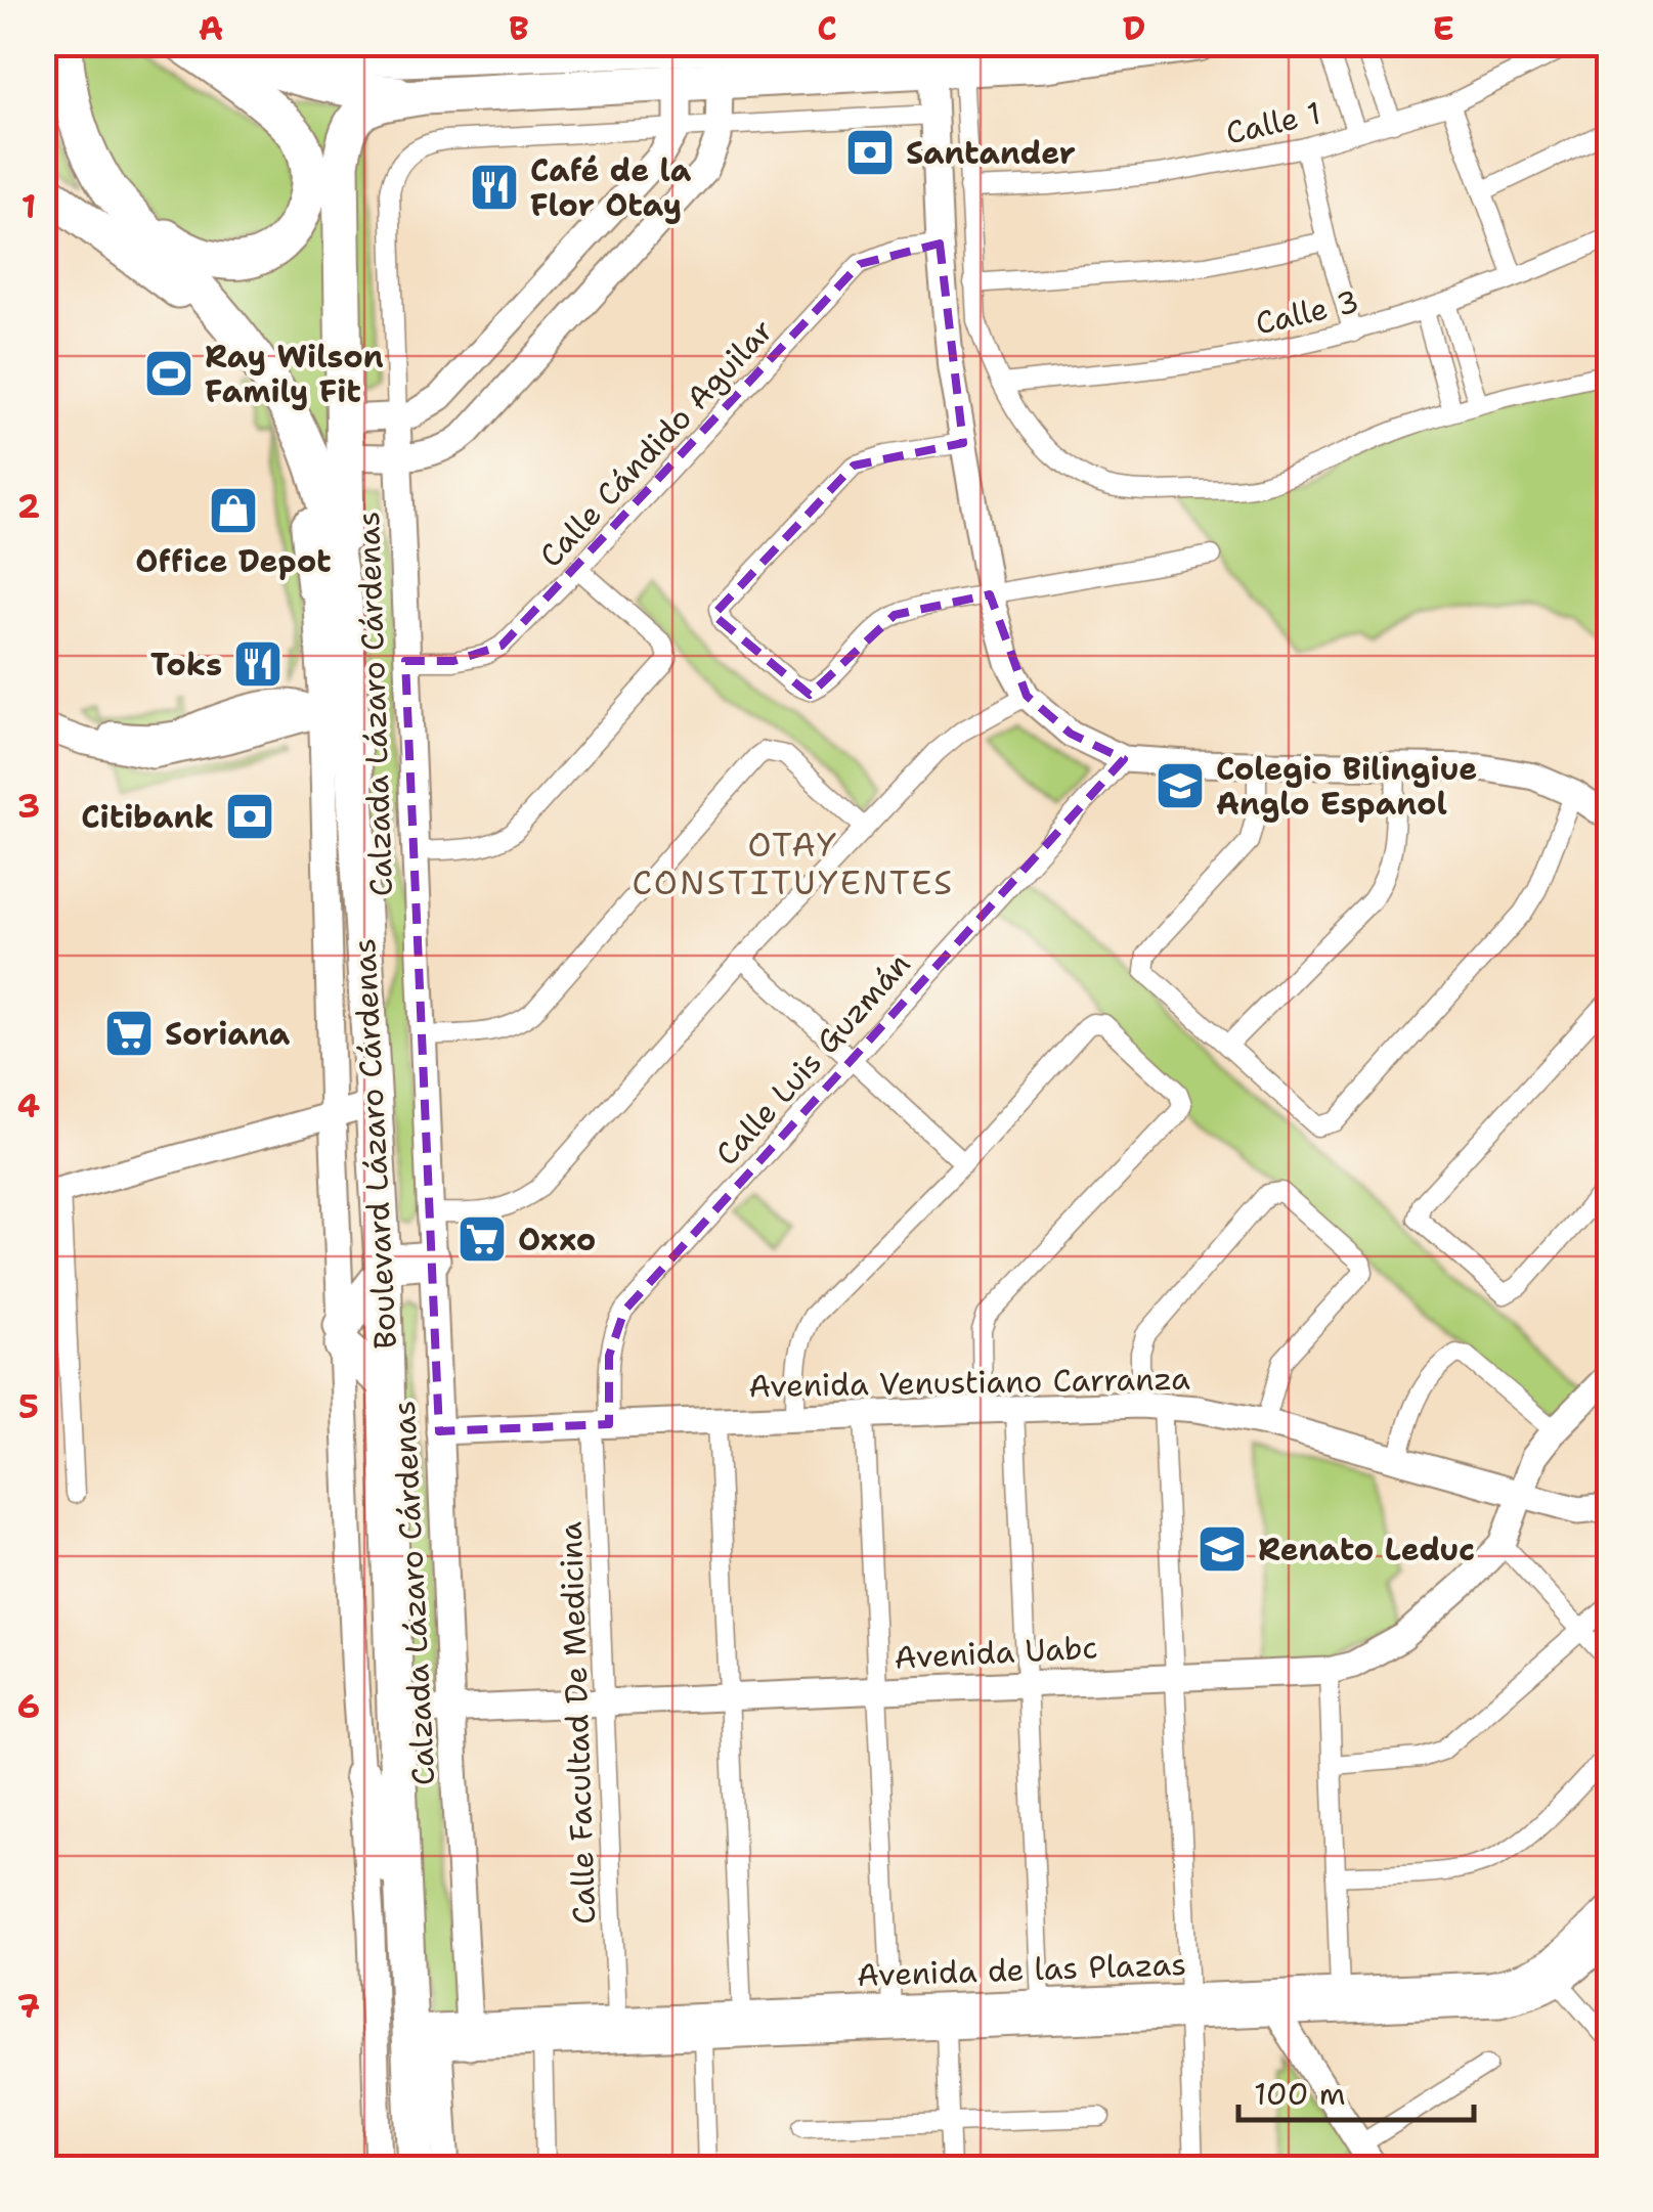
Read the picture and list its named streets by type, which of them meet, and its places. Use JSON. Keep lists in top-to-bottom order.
{
  "streets": {
    "highway": ["Boulevard Lázaro Cárdenas"],
    "street": [
      "Calle 1",
      "Calle 3",
      "Calle Cándido Aguilar",
      "Calzada Lázaro Cárdenas",
      "Calle Luis Guzmán",
      "Avenida Venustiano Carranza",
      "Avenida Uabc",
      "Calle Facultad De Medicina",
      "Avenida de las Plazas"
    ]
  },
  "crossings": [
    ["Calle Cándido Aguilar", "Calzada Lázaro Cárdenas"],
    ["Calzada Lázaro Cárdenas", "Avenida Venustiano Carranza"],
    ["Calzada Lázaro Cárdenas", "Avenida Uabc"],
    ["Calzada Lázaro Cárdenas", "Avenida de las Plazas"],
    ["Calle Luis Guzmán", "Avenida Venustiano Carranza"],
    ["Calle Luis Guzmán", "Calle Facultad De Medicina"],
    ["Boulevard Lázaro Cárdenas", "Avenida Uabc"],
    ["Boulevard Lázaro Cárdenas", "Avenida de las Plazas"],
    ["Avenida Venustiano Carranza", "Avenida Uabc"],
    ["Avenida Venustiano Carranza", "Calle Facultad De Medicina"],
    ["Avenida Uabc", "Calle Facultad De Medicina"],
    ["Calle Facultad De Medicina", "Avenida de las Plazas"]
  ],
  "districts": ["OTAY CONSTITUYENTES"],
  "places": {
    "bank": ["Santander", "Citibank"],
    "restaurant": ["Café de la Flor Otay", "Toks"],
    "sports": ["Ray Wilson Family Fit"],
    "shop": ["Office Depot"],
    "school or university": ["Colegio Bilingiue Anglo Espanol", "Renato Leduc"],
    "supermarket": ["Soriana", "Oxxo"]
  },
  "scale_bar": "100 m",
  "grid": {
    "columns": [
      "A",
      "B",
      "C",
      "D",
      "E"
    ],
    "rows": [
      "1",
      "2",
      "3",
      "4",
      "5",
      "6",
      "7"
    ]
  }
}
